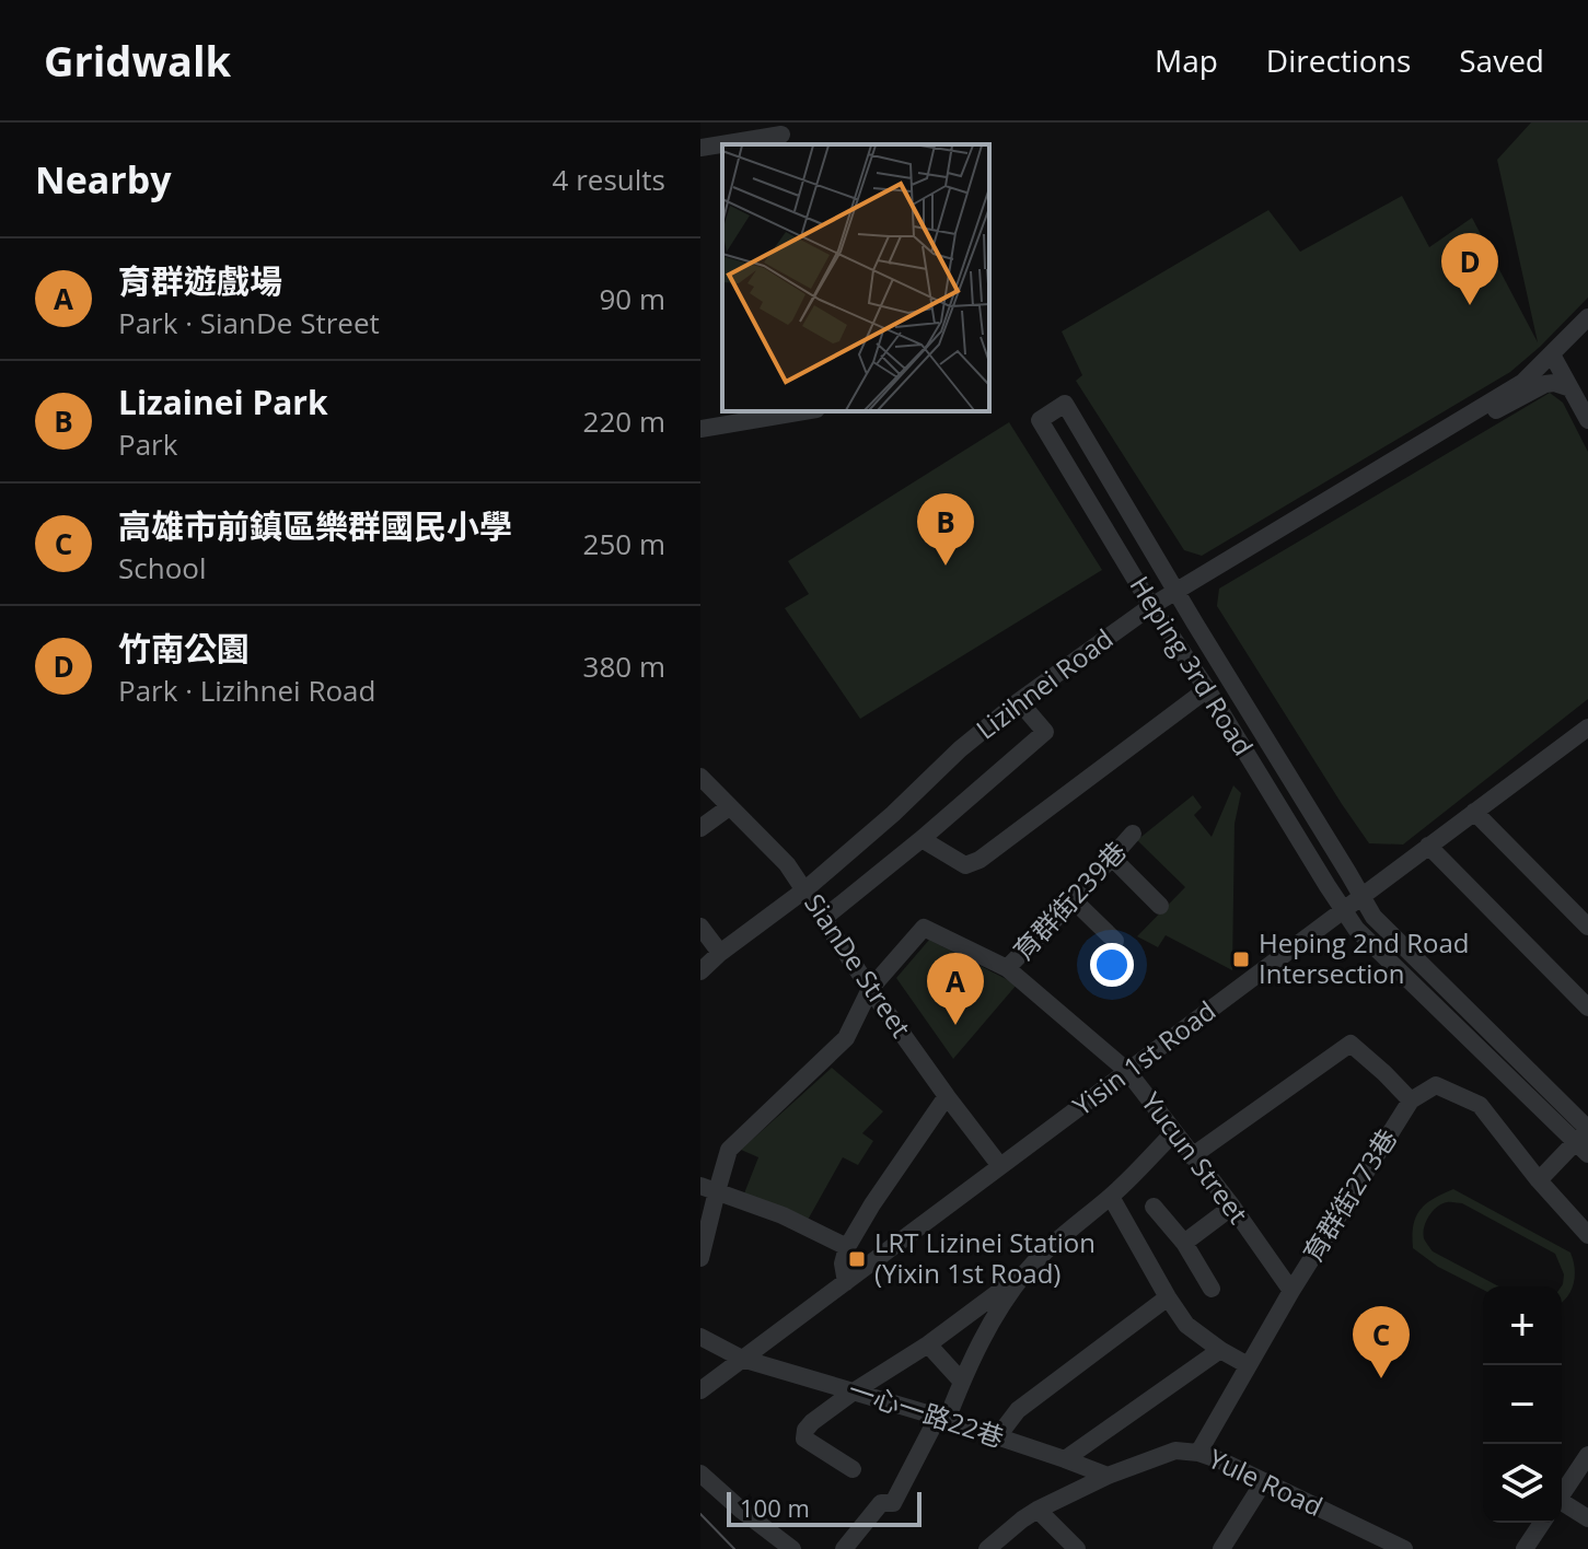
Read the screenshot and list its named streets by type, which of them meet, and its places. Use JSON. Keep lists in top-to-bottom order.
{
  "streets": {
    "street": [
      "Heping 3rd Road",
      "Lizihnei Road",
      "育群街239巷",
      "SianDe Street",
      "Yisin 1st Road",
      "Yucun Street",
      "育群街273巷",
      "一心一路22巷",
      "Yule Road"
    ]
  },
  "crossings": [
    ["Heping 3rd Road", "Lizihnei Road"],
    ["Heping 3rd Road", "Yisin 1st Road"],
    ["Lizihnei Road", "SianDe Street"],
    ["育群街239巷", "Yucun Street"],
    ["SianDe Street", "Yisin 1st Road"],
    ["SianDe Street", "Yucun Street"],
    ["Yisin 1st Road", "Yucun Street"],
    ["Yisin 1st Road", "一心一路22巷"],
    ["Yucun Street", "育群街273巷"],
    ["一心一路22巷", "Yule Road"]
  ],
  "places": {
    "transit": ["Heping 2nd Road Intersection", "LRT Lizinei Station (Yixin 1st Road)"]
  },
  "scale_bar": "100 m",
  "page": {
    "header": "Gridwalk",
    "nav": ["Map", "Directions", "Saved"],
    "heading": ["Nearby", "4 results"],
    "pins": [
      "D",
      "B",
      "A",
      "C"
    ],
    "list": [
      {
        "mark": "A",
        "name": "育群遊戲場",
        "note": "Park · SianDe Street",
        "value": "90 m"
      },
      {
        "mark": "B",
        "name": "Lizainei Park",
        "note": "Park",
        "value": "220 m"
      },
      {
        "mark": "C",
        "name": "高雄市前鎮區樂群國民小學",
        "note": "School",
        "value": "250 m"
      },
      {
        "mark": "D",
        "name": "竹南公園",
        "note": "Park · Lizihnei Road",
        "value": "380 m"
      }
    ],
    "map_buttons": ["+", "−"],
    "scale": "100 m"
  }
}
